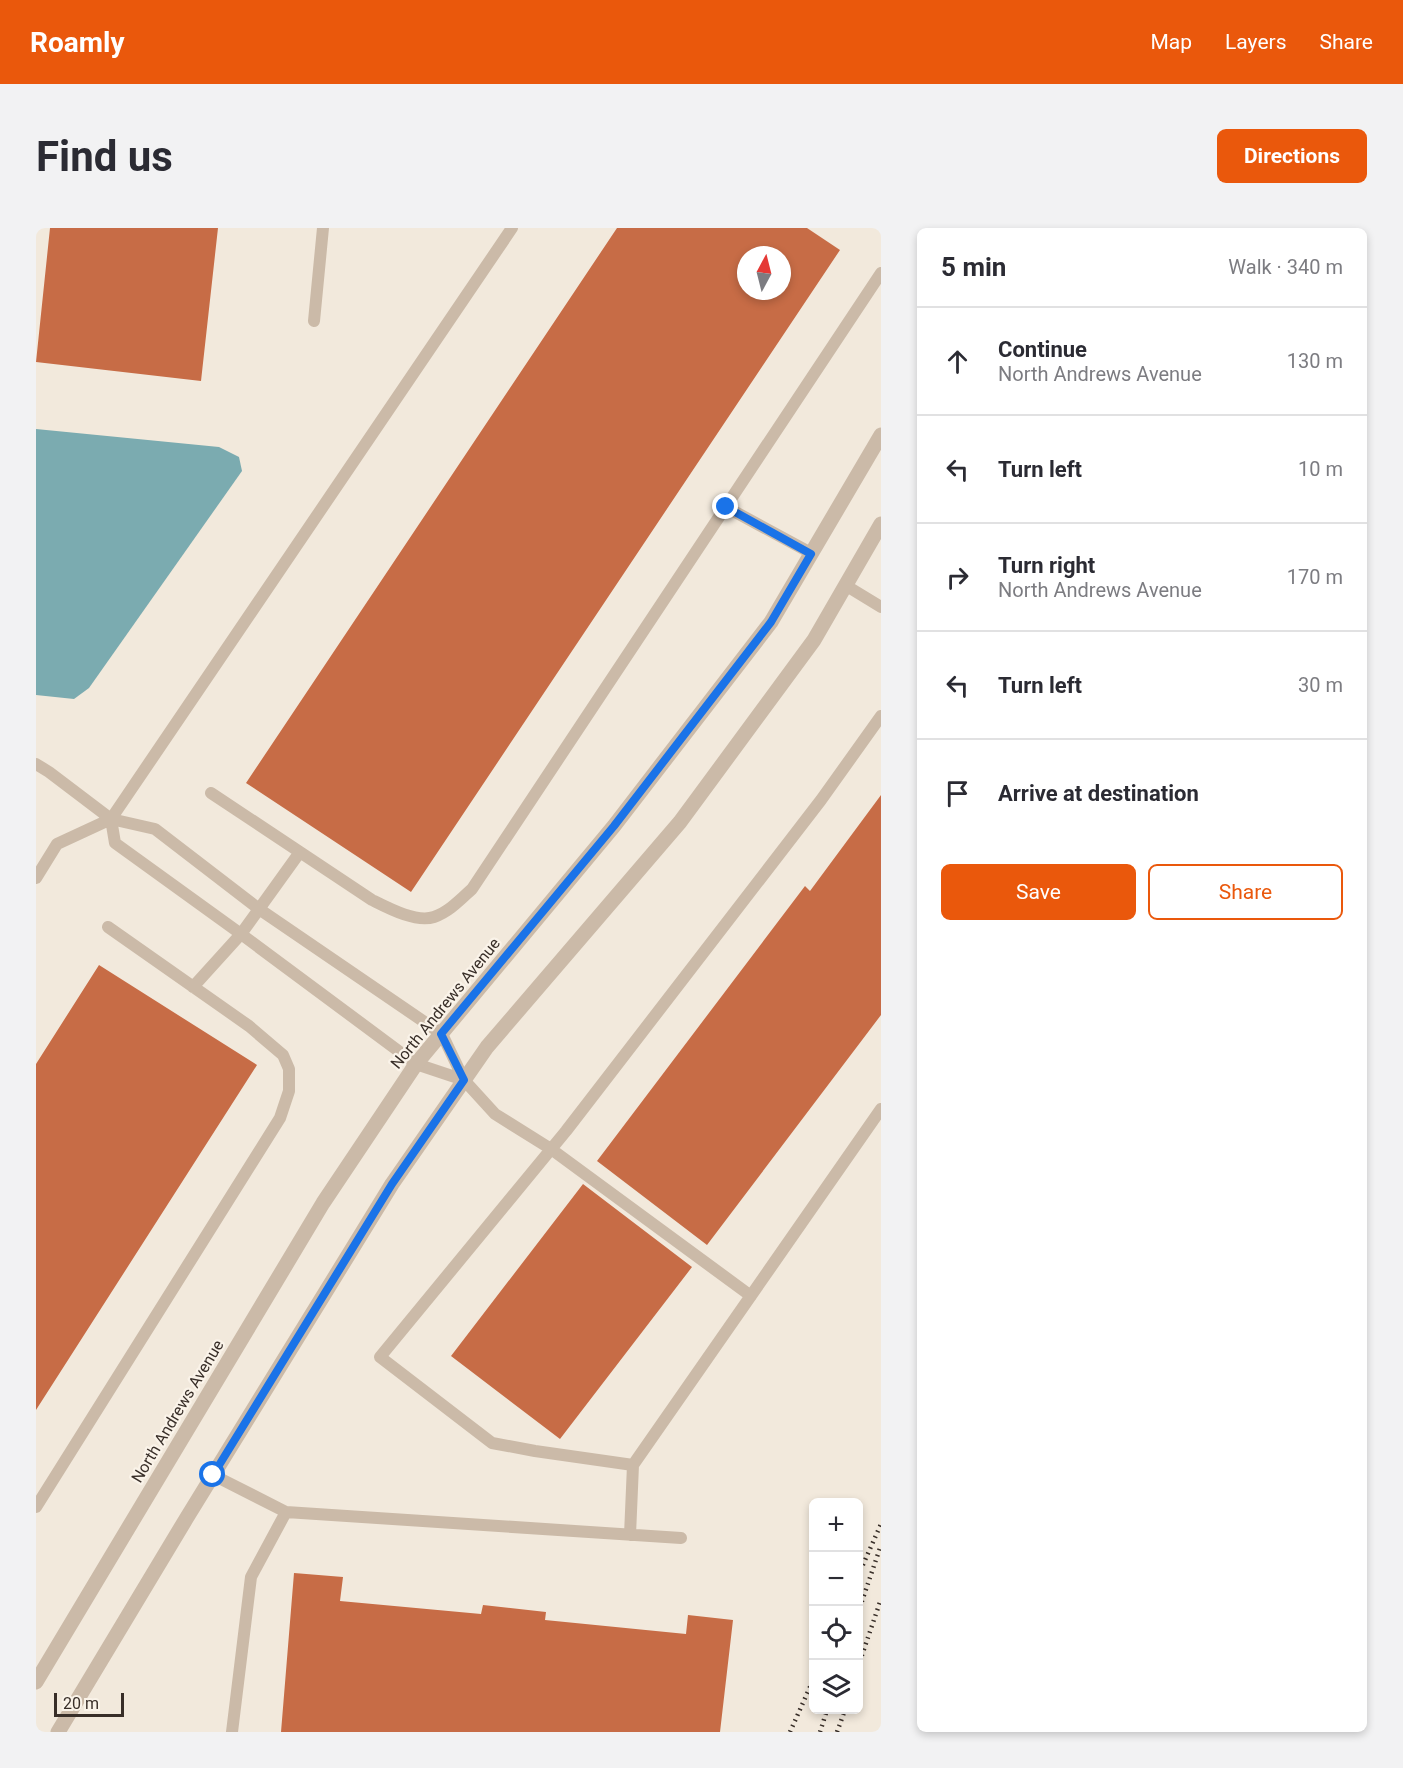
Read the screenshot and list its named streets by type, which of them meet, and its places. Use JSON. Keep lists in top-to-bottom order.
{
  "streets": {
    "street": ["North Andrews Avenue"]
  },
  "scale_bar": "20 m",
  "north": "top",
  "page": {
    "header": "Roamly",
    "nav": ["Map", "Layers", "Share"],
    "buttons": [
      "Directions",
      ["Save", "Share"]
    ],
    "title": "Find us",
    "heading": ["5 min", "Walk · 340 m"],
    "list": [
      ["Continue", "North Andrews Avenue", "130 m"],
      ["Turn left", "10 m"],
      ["Turn right", "North Andrews Avenue", "170 m"],
      ["Turn left", "30 m"],
      "Arrive at destination"
    ],
    "map_buttons": ["+", "−"],
    "scale": "20 m"
  }
}
